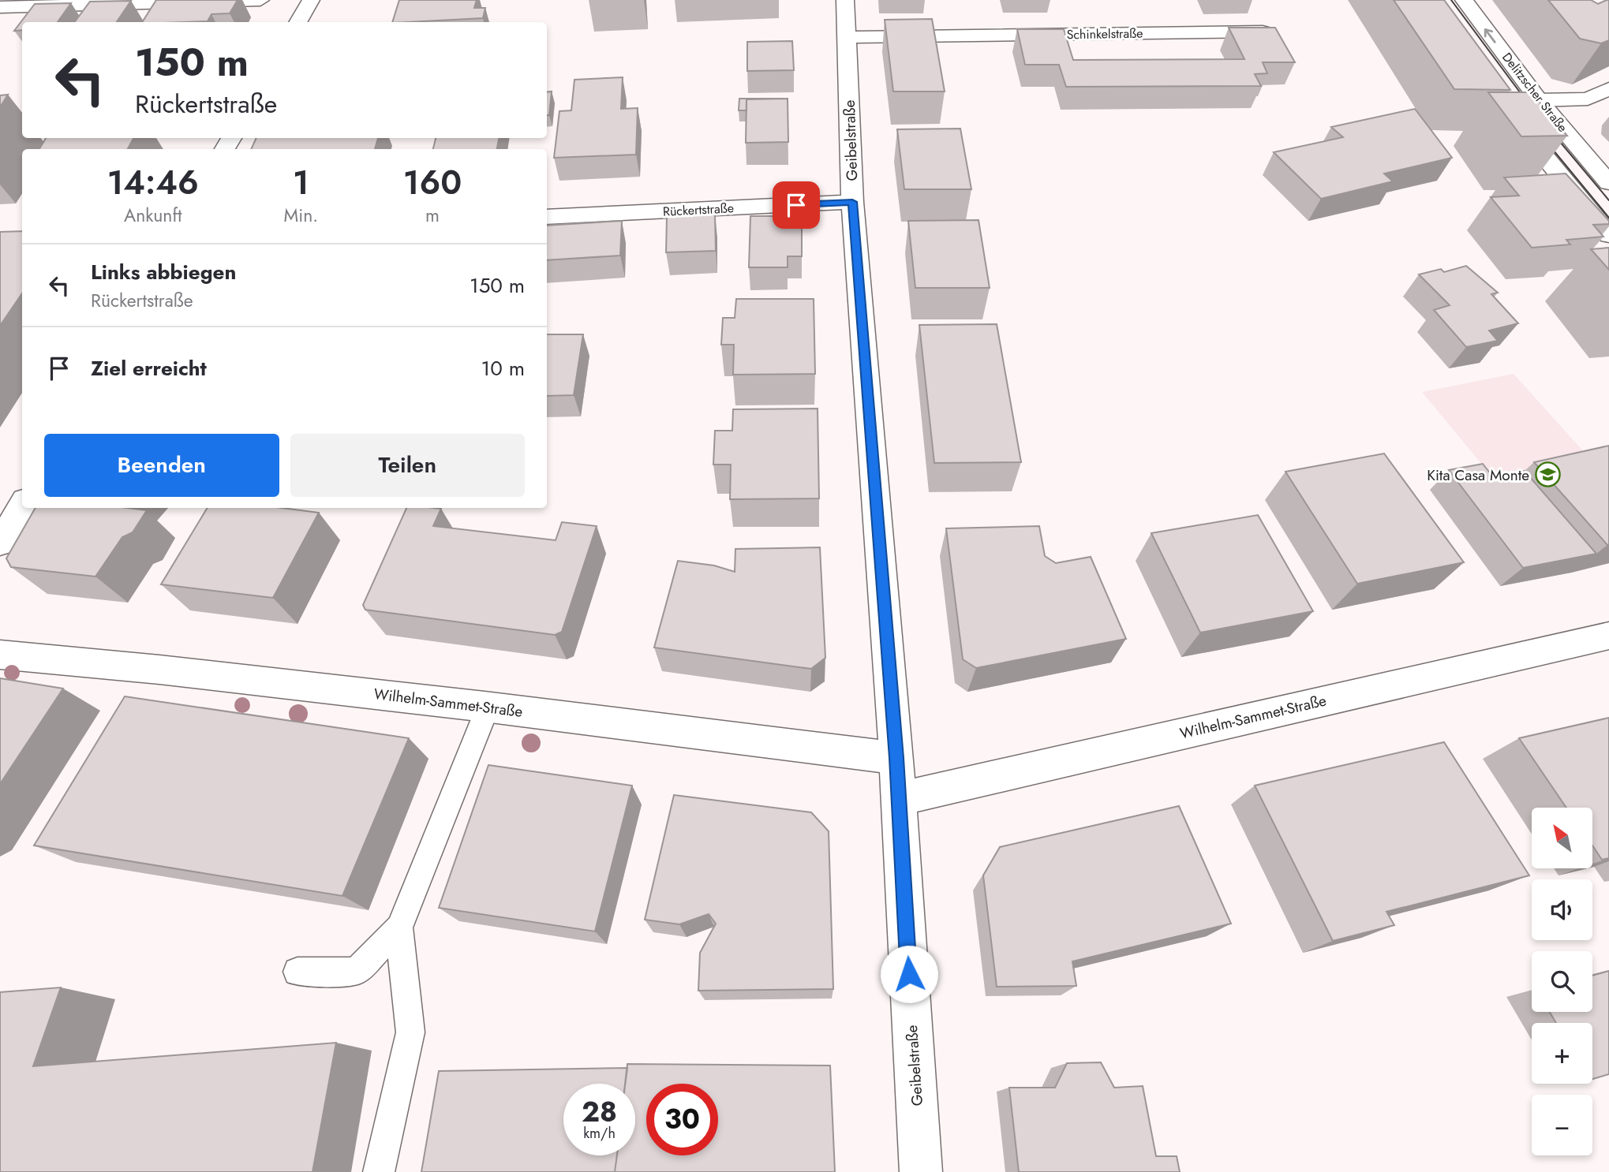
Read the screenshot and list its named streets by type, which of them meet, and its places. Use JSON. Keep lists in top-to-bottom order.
{
  "streets": {
    "street": [
      "Schinkelstraße",
      "Delitzscher Straße",
      "Geibelstraße",
      "Rückertstraße",
      "Wilhelm-Sammet-Straße"
    ]
  },
  "crossings": [
    ["Schinkelstraße", "Geibelstraße"],
    ["Geibelstraße", "Rückertstraße"],
    ["Geibelstraße", "Wilhelm-Sammet-Straße"]
  ],
  "one_way": ["Delitzscher Straße"],
  "places": {
    "school or university": ["Kita Casa Monte"]
  },
  "north": "top left",
  "page": {
    "turn": ["150 m", "Rückertstraße"],
    "eta": [
      "14:46",
      "Ankunft",
      "1",
      "Min.",
      "160",
      "m"
    ],
    "list": [
      {
        "name": "Links abbiegen",
        "note": "Rückertstraße",
        "value": "150 m"
      },
      {
        "name": "Ziel erreicht",
        "value": "10 m"
      }
    ],
    "buttons": ["Beenden", "Teilen"],
    "map_buttons": ["+", "−"],
    "speed": "28 km/h",
    "limit": "30"
  }
}
